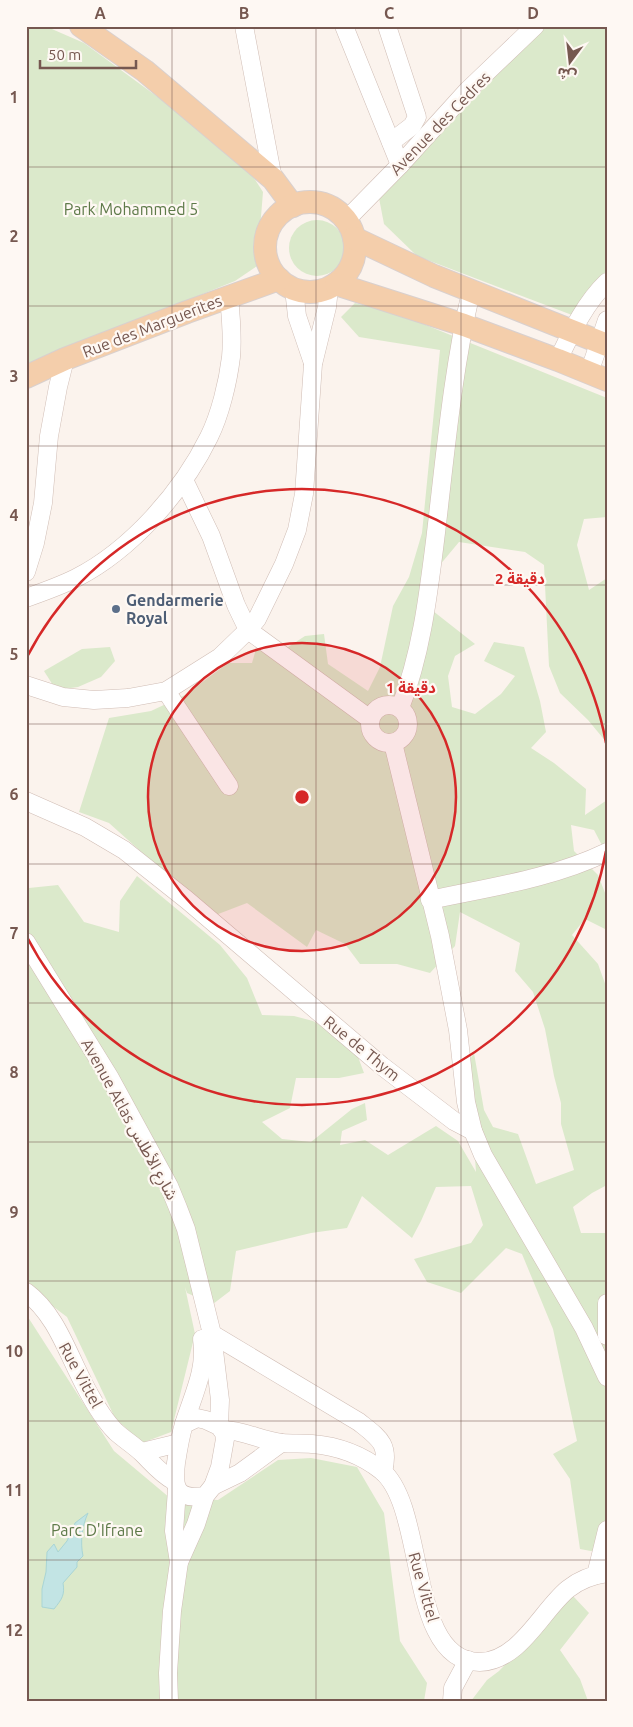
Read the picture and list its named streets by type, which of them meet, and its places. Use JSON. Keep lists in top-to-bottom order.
{
  "streets": {
    "main road": ["Rue des Marguerites"],
    "street": [
      "Avenue des Cedres",
      "Rue de Thym",
      "Avenue Atlas شارع الأطلس",
      "Rue Vittel"
    ]
  },
  "crossings": [
    ["Avenue des Cedres", "Rue des Marguerites"],
    ["Avenue Atlas شارع الأطلس", "Rue Vittel"]
  ],
  "parks": ["Park Mohammed 5", "Parc D'Ifrane"],
  "places": ["Gendarmerie Royal"],
  "scale_bar": "50 m",
  "north": "bottom",
  "grid": {
    "columns": [
      "A",
      "B",
      "C",
      "D"
    ],
    "rows": [
      "1",
      "2",
      "3",
      "4",
      "5",
      "6",
      "7",
      "8",
      "9",
      "10",
      "11",
      "12"
    ]
  },
  "rings": ["2 دقيقة", "1 دقيقة"]
}
